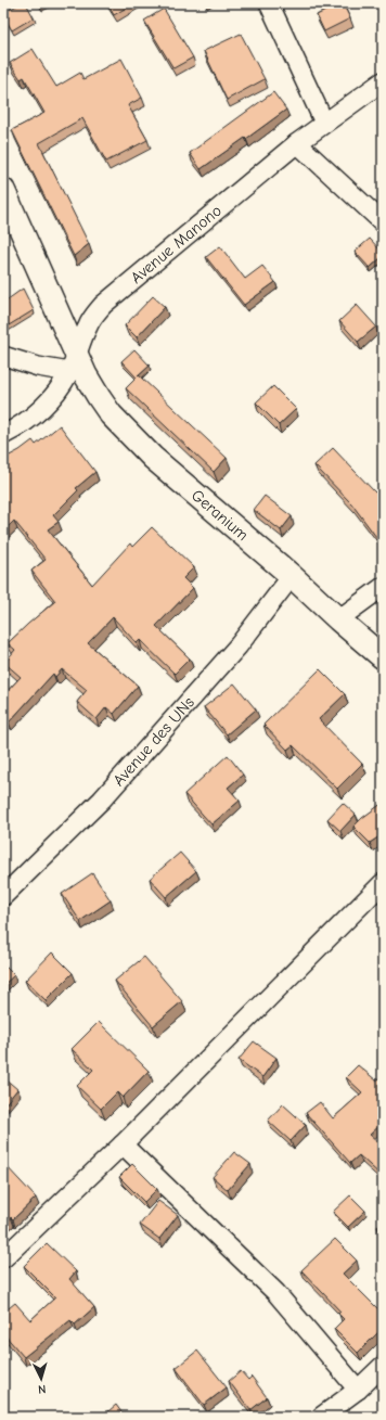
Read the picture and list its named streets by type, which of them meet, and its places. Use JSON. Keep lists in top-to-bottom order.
{
  "streets": {
    "street": ["Avenue Manono", "Geranium", "Avenue des UNs"]
  },
  "crossings": [
    ["Avenue Manono", "Geranium"],
    ["Geranium", "Avenue des UNs"]
  ],
  "north": "bottom"
}
